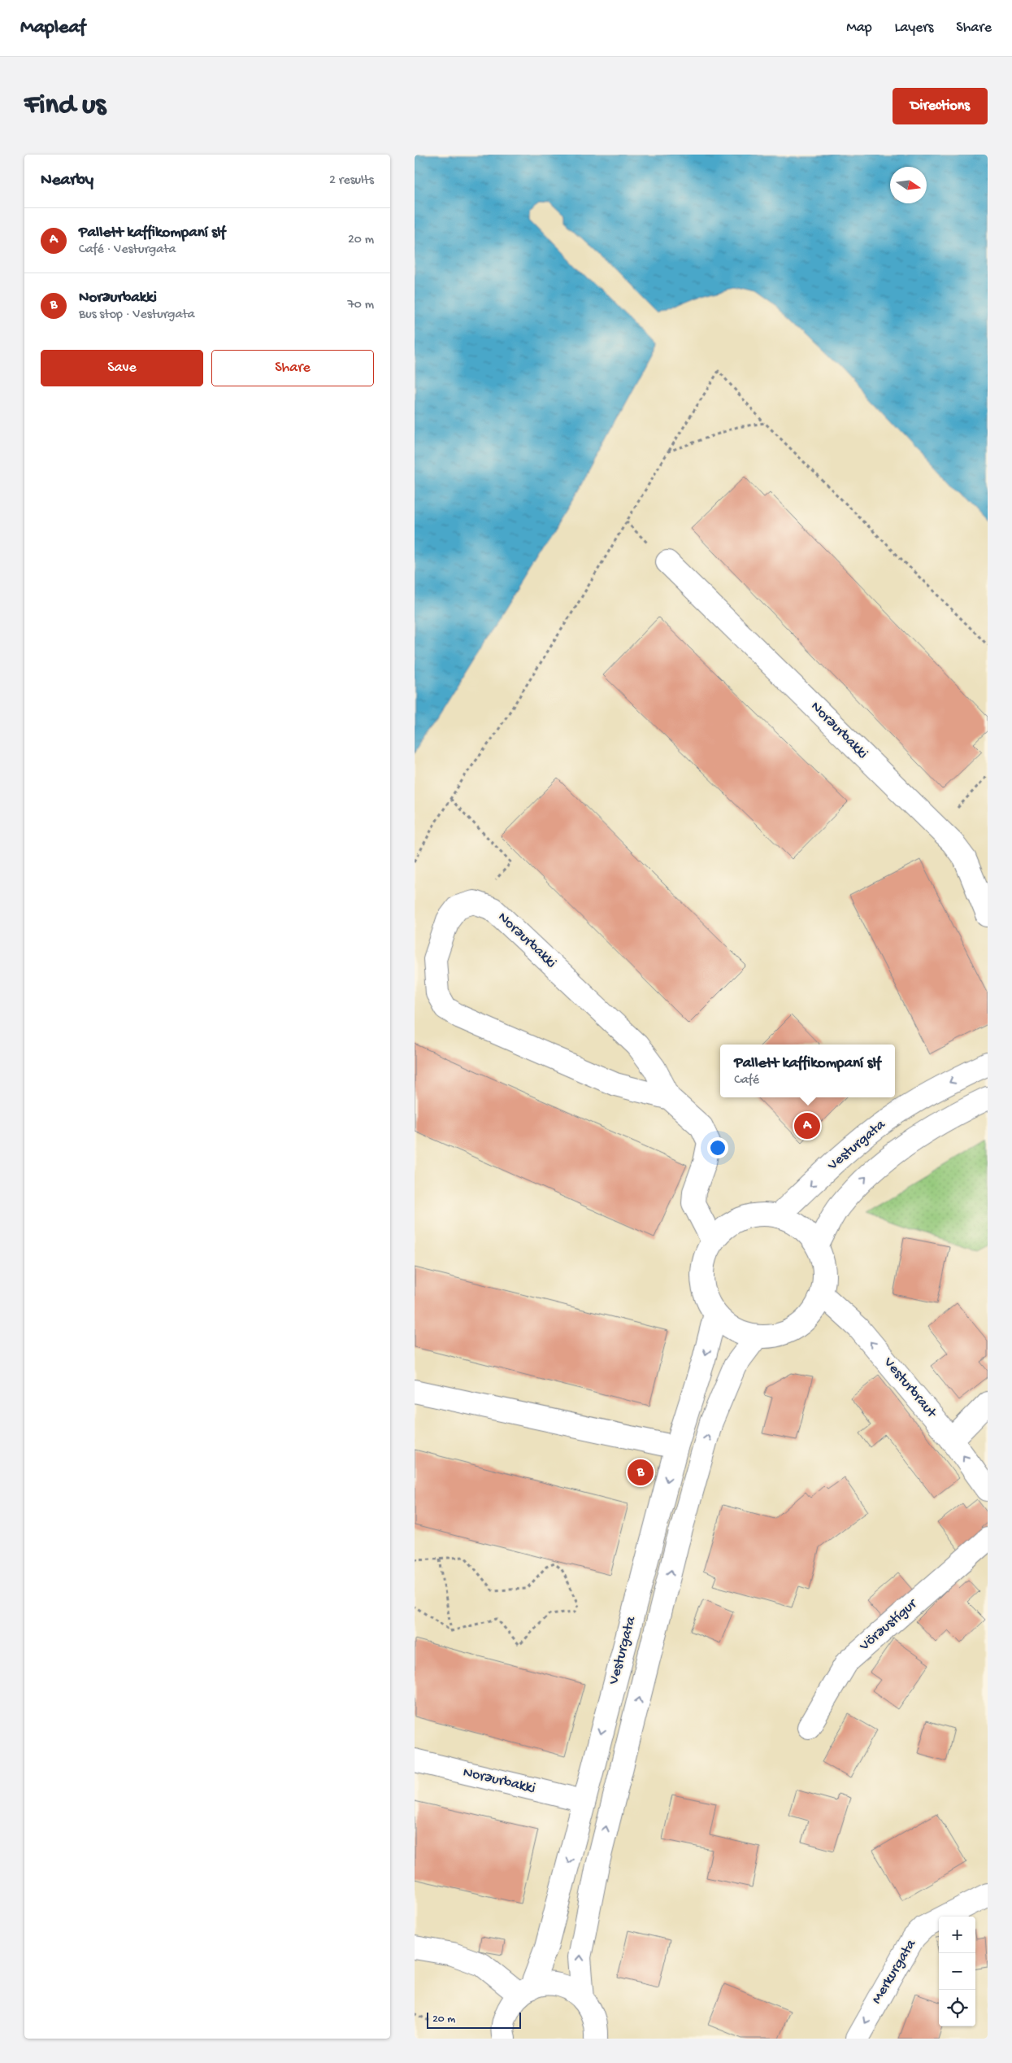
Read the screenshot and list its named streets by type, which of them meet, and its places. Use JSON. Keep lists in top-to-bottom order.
{
  "streets": {
    "street": [
      "Norðurbakki",
      "Vesturgata",
      "Vesturbraut",
      "Vörðustígur",
      "Merkurgata"
    ]
  },
  "crossings": [
    ["Norðurbakki", "Vesturgata"],
    ["Norðurbakki", "Vesturbraut"],
    ["Vesturgata", "Vesturbraut"]
  ],
  "one_way": ["Vesturbraut", "Merkurgata"],
  "scale_bar": "20 m",
  "north": "right",
  "page": {
    "header": "Mapleaf",
    "nav": ["Map", "Layers", "Share"],
    "buttons": [
      "Directions",
      ["Save", "Share"]
    ],
    "title": "Find us",
    "heading": ["Nearby", "2 results"],
    "list": [
      {
        "mark": "A",
        "name": "Pallett kaffikompaní slf",
        "note": "Café · Vesturgata",
        "value": "20 m"
      },
      {
        "mark": "B",
        "name": "Norðurbakki",
        "note": "Bus stop · Vesturgata",
        "value": "70 m"
      }
    ],
    "popup": ["Pallett kaffikompaní slf", "Café"],
    "pins": ["A", "B"],
    "map_buttons": ["+", "−"],
    "scale": "20 m"
  }
}
